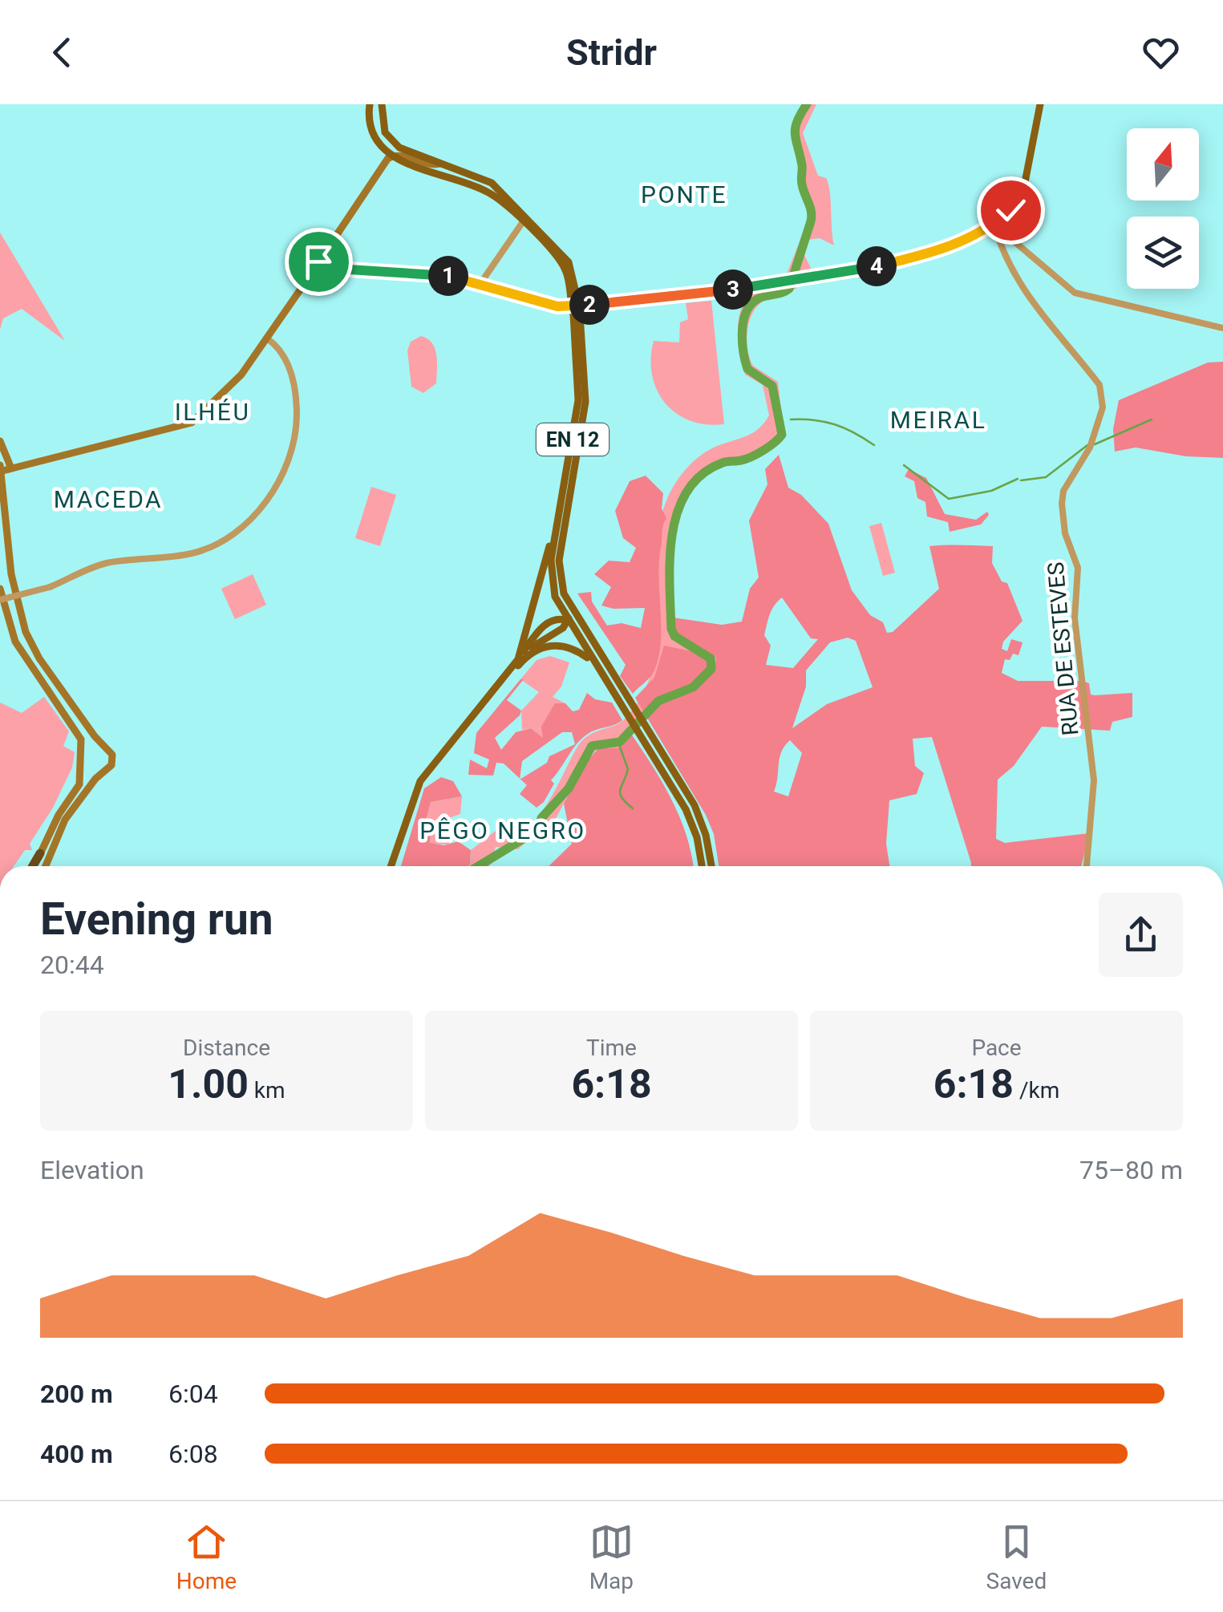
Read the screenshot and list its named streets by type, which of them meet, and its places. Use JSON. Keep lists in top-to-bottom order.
{
  "streets": {
    "main road": ["EN 12"],
    "street": ["RUA DE ESTEVES"]
  },
  "districts": [
    "PONTE",
    "ILHÉU",
    "MEIRAL",
    "MACEDA",
    "PÊGO NEGRO"
  ],
  "north": "top",
  "page": {
    "header": "Stridr",
    "pins": [
      "4",
      "1",
      "3",
      "2"
    ],
    "heading": ["Evening run", "20:44"],
    "stats": [
      ["Distance", "1.00 km"],
      ["Time", "6:18"],
      ["Pace", "6:18 /km"]
    ],
    "chart": ["Elevation", "75–80 m"],
    "list": [
      {
        "name": "200 m",
        "note": "6:04"
      },
      {
        "name": "400 m",
        "note": "6:08"
      }
    ],
    "tabs": ["Home", "Map", "Saved"]
  }
}
